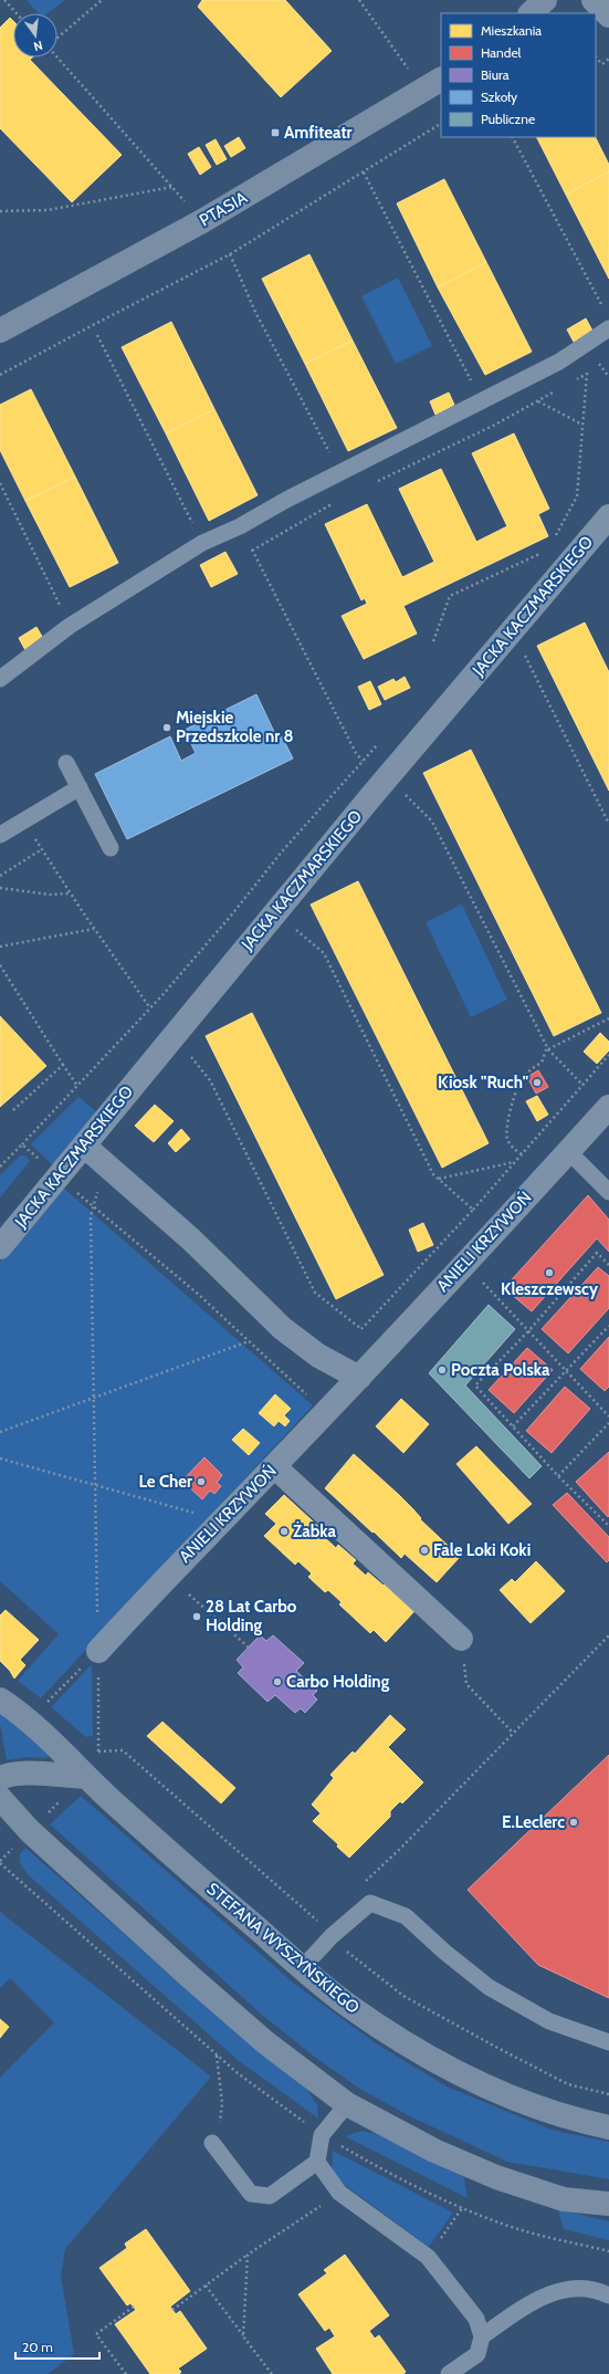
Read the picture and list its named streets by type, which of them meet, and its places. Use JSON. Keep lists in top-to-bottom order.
{
  "streets": {
    "street": [
      "PTASIA",
      "JACKA KACZMARSKIEGO",
      "ANIELI KRZYWOŃ",
      "STEFANA WYSZYŃSKIEGO"
    ]
  },
  "places": {
    "transit": ["Amfiteatr"],
    "other": [
      "Miejskie Przedszkole nr 8",
      "Kiosk \"Ruch\"",
      "Kleszczewscy",
      "Poczta Polska",
      "Le Cher",
      "Żabka",
      "Fale Loki Koki",
      "28 Lat Carbo Holding",
      "Carbo Holding",
      "E.Leclerc"
    ]
  },
  "legend": [
    "Mieszkania",
    "Handel",
    "Biura",
    "Szkoły",
    "Publiczne"
  ],
  "scale_bar": "20 m",
  "north": "bottom"
}
